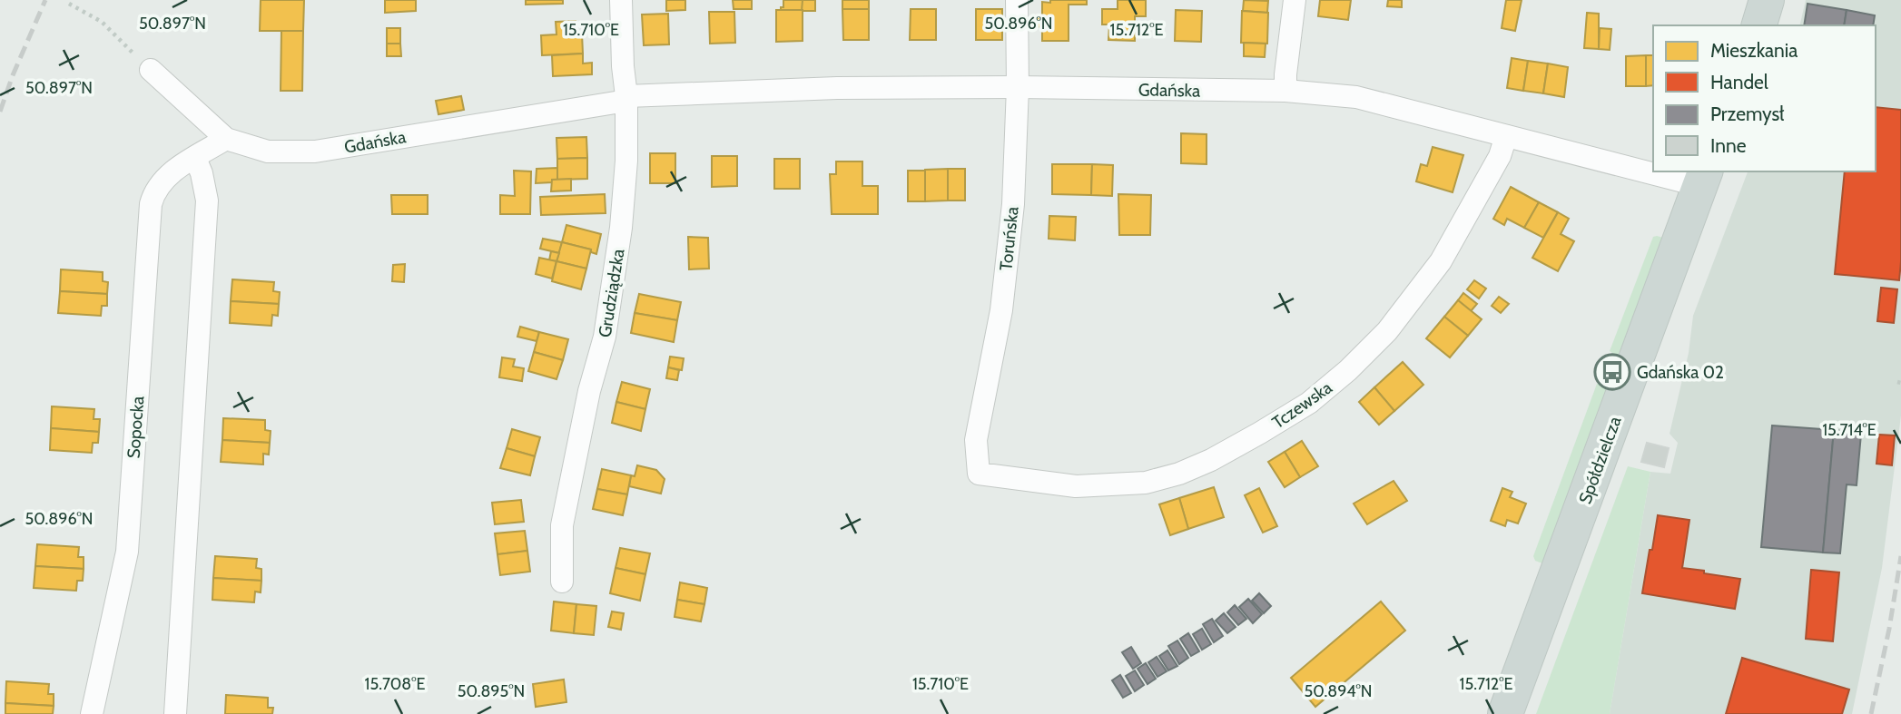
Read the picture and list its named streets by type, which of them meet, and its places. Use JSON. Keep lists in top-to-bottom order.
{
  "streets": {
    "main road": ["Spółdzielcza"],
    "street": [
      "Gdańska",
      "Toruńska",
      "Grudziądzka",
      "Tczewska",
      "Sopocka"
    ]
  },
  "crossings": [
    ["Gdańska", "Toruńska"],
    ["Gdańska", "Grudziądzka"],
    ["Gdańska", "Tczewska"],
    ["Gdańska", "Sopocka"],
    ["Gdańska", "Spółdzielcza"],
    ["Toruńska", "Tczewska"]
  ],
  "places": {
    "bus stop": ["Gdańska 02"]
  },
  "legend": [
    "Mieszkania",
    "Handel",
    "Przemysł",
    "Inne"
  ],
  "coordinates": [
    "50.896°N",
    "50.897°N",
    "15.710°E",
    "15.712°E",
    "15.714°E",
    "15.708°E",
    "50.895°N",
    "50.894°N"
  ]
}
